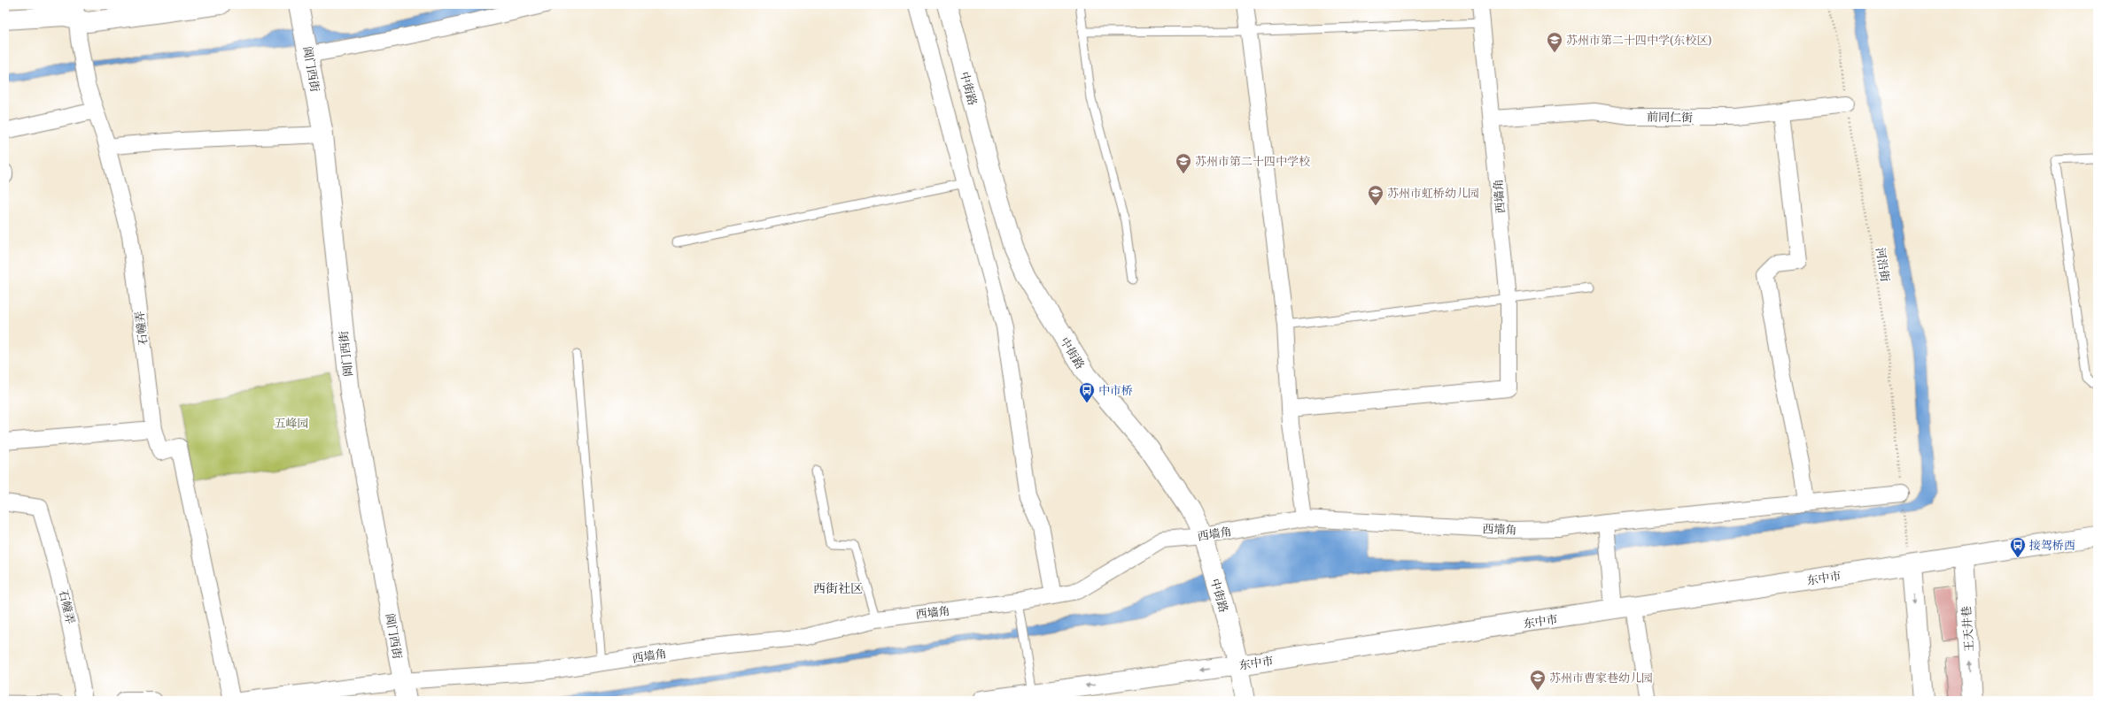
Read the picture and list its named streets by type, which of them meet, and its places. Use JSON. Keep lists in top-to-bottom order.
{
  "streets": {
    "main road": [
      "阊门西街",
      "中街路",
      "东中市",
      "王天井巷"
    ],
    "street": ["前同仁街", "西墙角", "石幢弄"],
    "path": ["河沿街"]
  },
  "crossings": [
    ["阊门西街", "西墙角"],
    ["中街路", "西墙角"],
    ["中街路", "东中市"],
    ["前同仁街", "西墙角"],
    ["前同仁街", "河沿街"],
    ["西墙角", "河沿街"],
    ["东中市", "王天井巷"]
  ],
  "districts": ["西街社区"],
  "parks": ["五峰园"],
  "places": {
    "school or university": [
      "苏州市第二十四中学(东校区)",
      "苏州市第二十四中学校",
      "苏州市虹桥幼儿园",
      "苏州市曹家巷幼儿园"
    ],
    "bus stop": ["中市桥", "接驾桥西"]
  }
}
